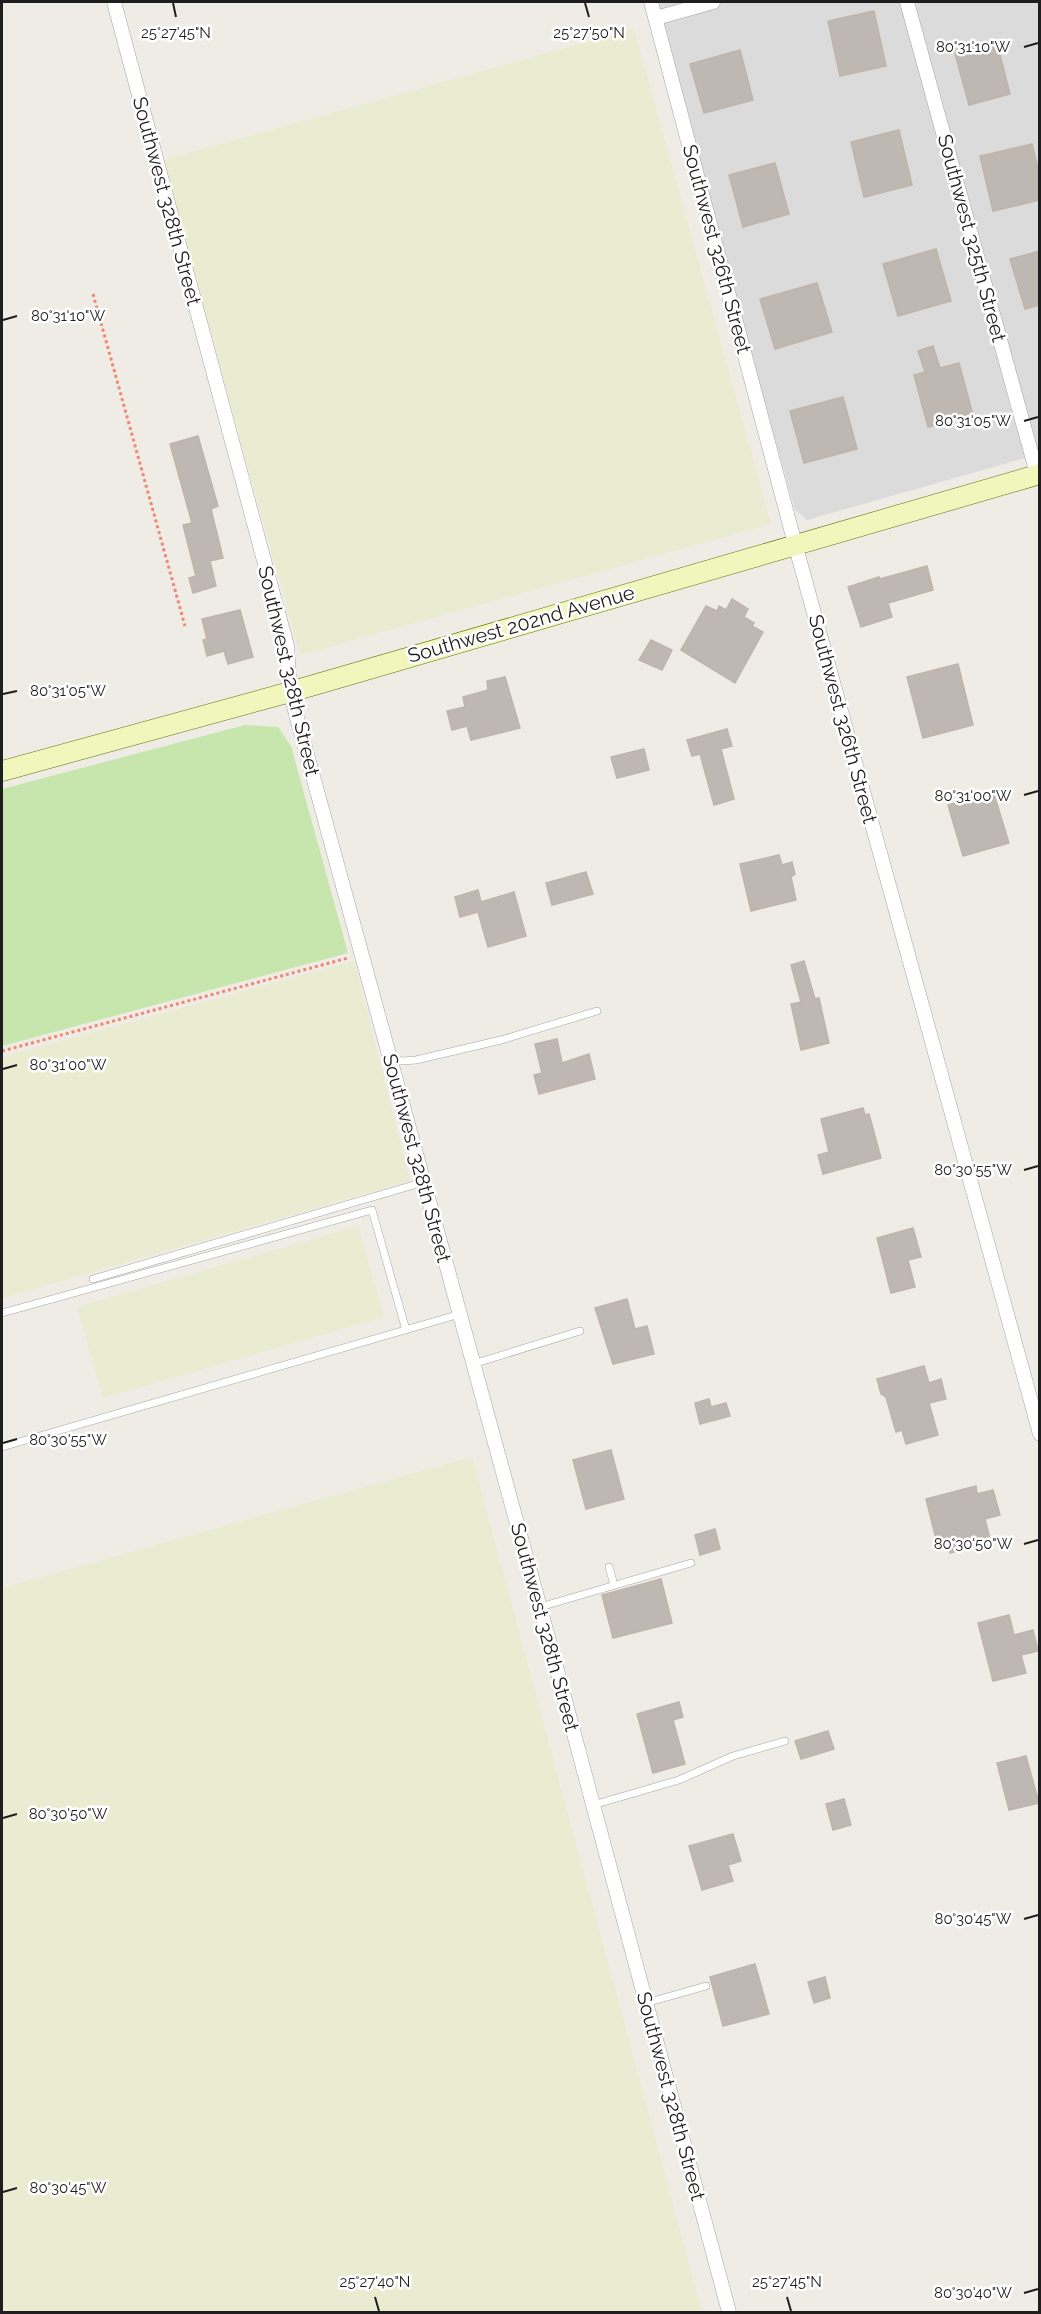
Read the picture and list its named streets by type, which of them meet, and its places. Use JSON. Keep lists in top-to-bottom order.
{
  "streets": {
    "street": [
      "Southwest 328th Street",
      "Southwest 325th Street",
      "Southwest 326th Street",
      "Southwest 202nd Avenue"
    ]
  },
  "crossings": [
    ["Southwest 328th Street", "Southwest 202nd Avenue"],
    ["Southwest 325th Street", "Southwest 202nd Avenue"],
    ["Southwest 326th Street", "Southwest 202nd Avenue"]
  ],
  "coordinates": [
    "25°27'45\"N",
    "25°27'50\"N",
    "80°31'10\"W",
    "80°31'05\"W",
    "80°31'00\"W",
    "80°30'55\"W",
    "80°30'50\"W",
    "80°30'45\"W",
    "25°27'40\"N",
    "80°30'40\"W"
  ]
}
